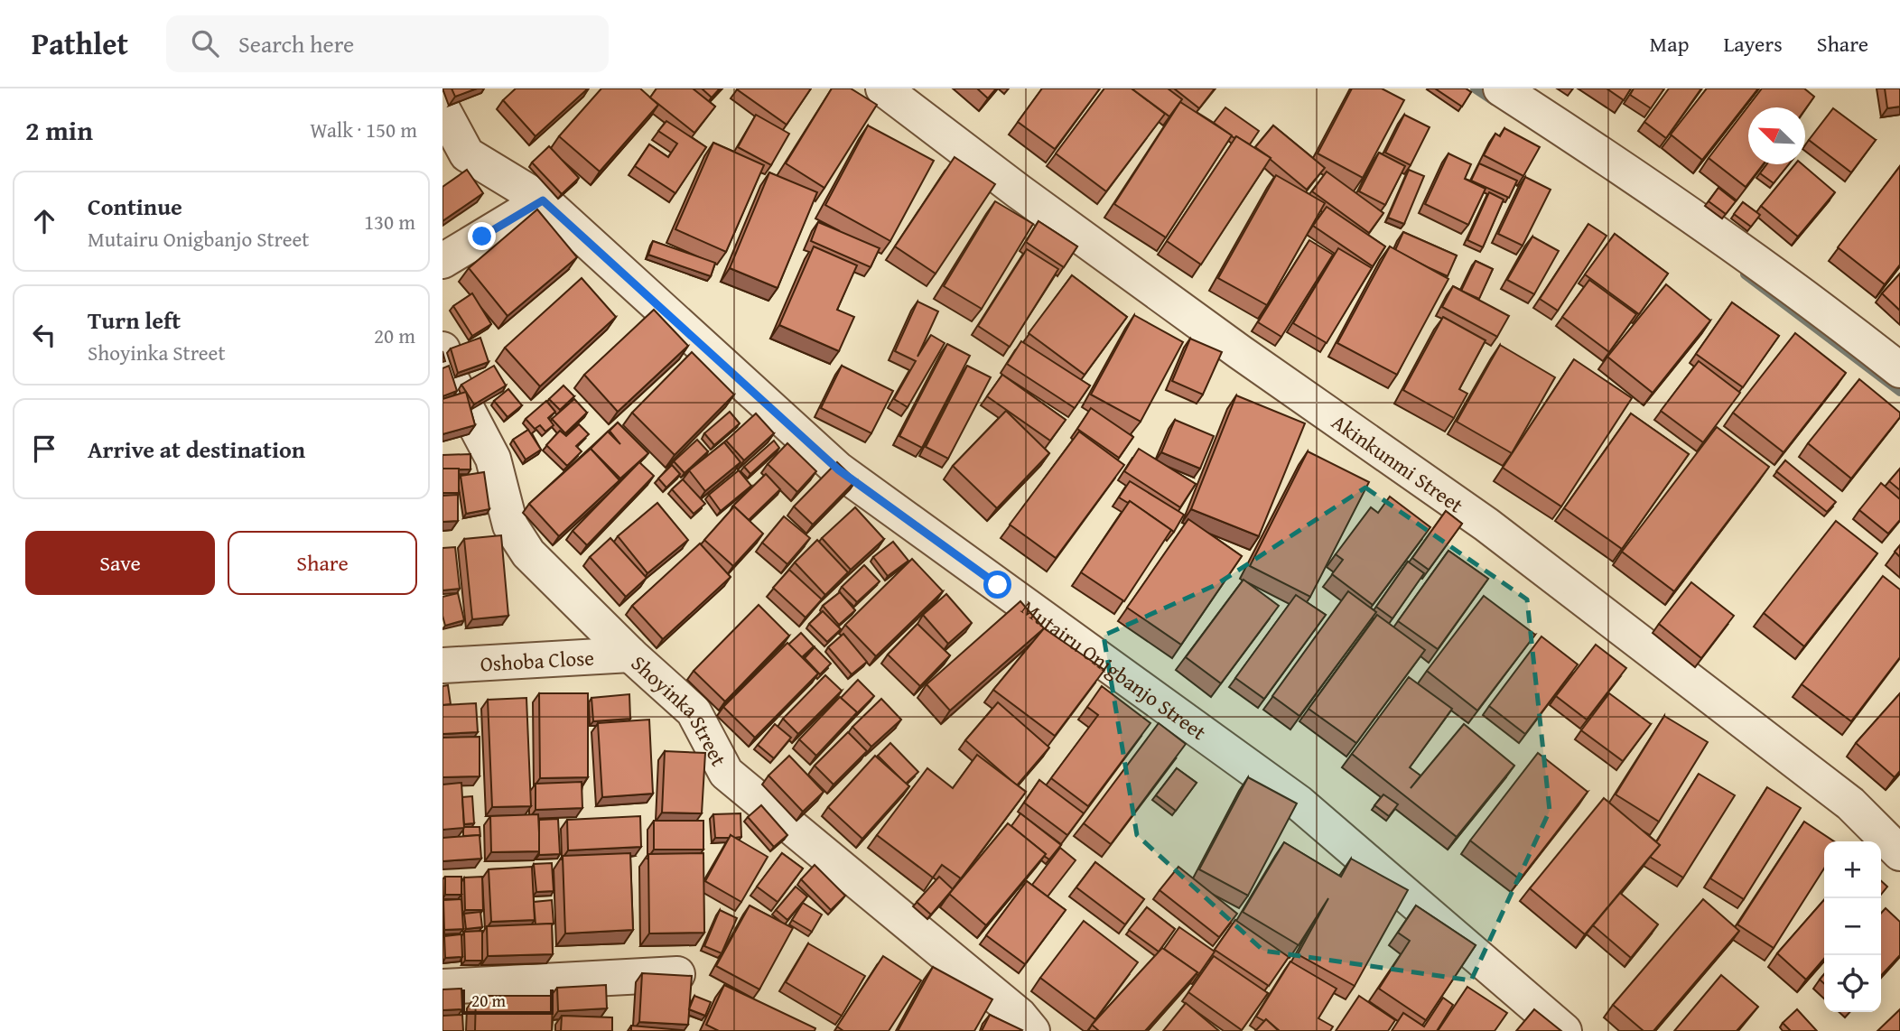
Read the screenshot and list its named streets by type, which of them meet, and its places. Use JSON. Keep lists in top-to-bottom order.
{
  "streets": {
    "street": [
      "Akinkunmi Street",
      "Oshoba Close",
      "Mutairu Onigbanjo Street",
      "Shoyinka Street"
    ]
  },
  "crossings": [
    ["Oshoba Close", "Shoyinka Street"]
  ],
  "scale_bar": "20 m",
  "north": "top left",
  "page": {
    "header": "Pathlet",
    "search": "Search here",
    "nav": ["Map", "Layers", "Share"],
    "heading": ["2 min", "Walk · 150 m"],
    "list": [
      ["Continue", "Mutairu Onigbanjo Street", "130 m"],
      ["Turn left", "Shoyinka Street", "20 m"],
      "Arrive at destination"
    ],
    "buttons": ["Save", "Share"],
    "map_buttons": ["+", "−"],
    "scale": "20 m"
  }
}
